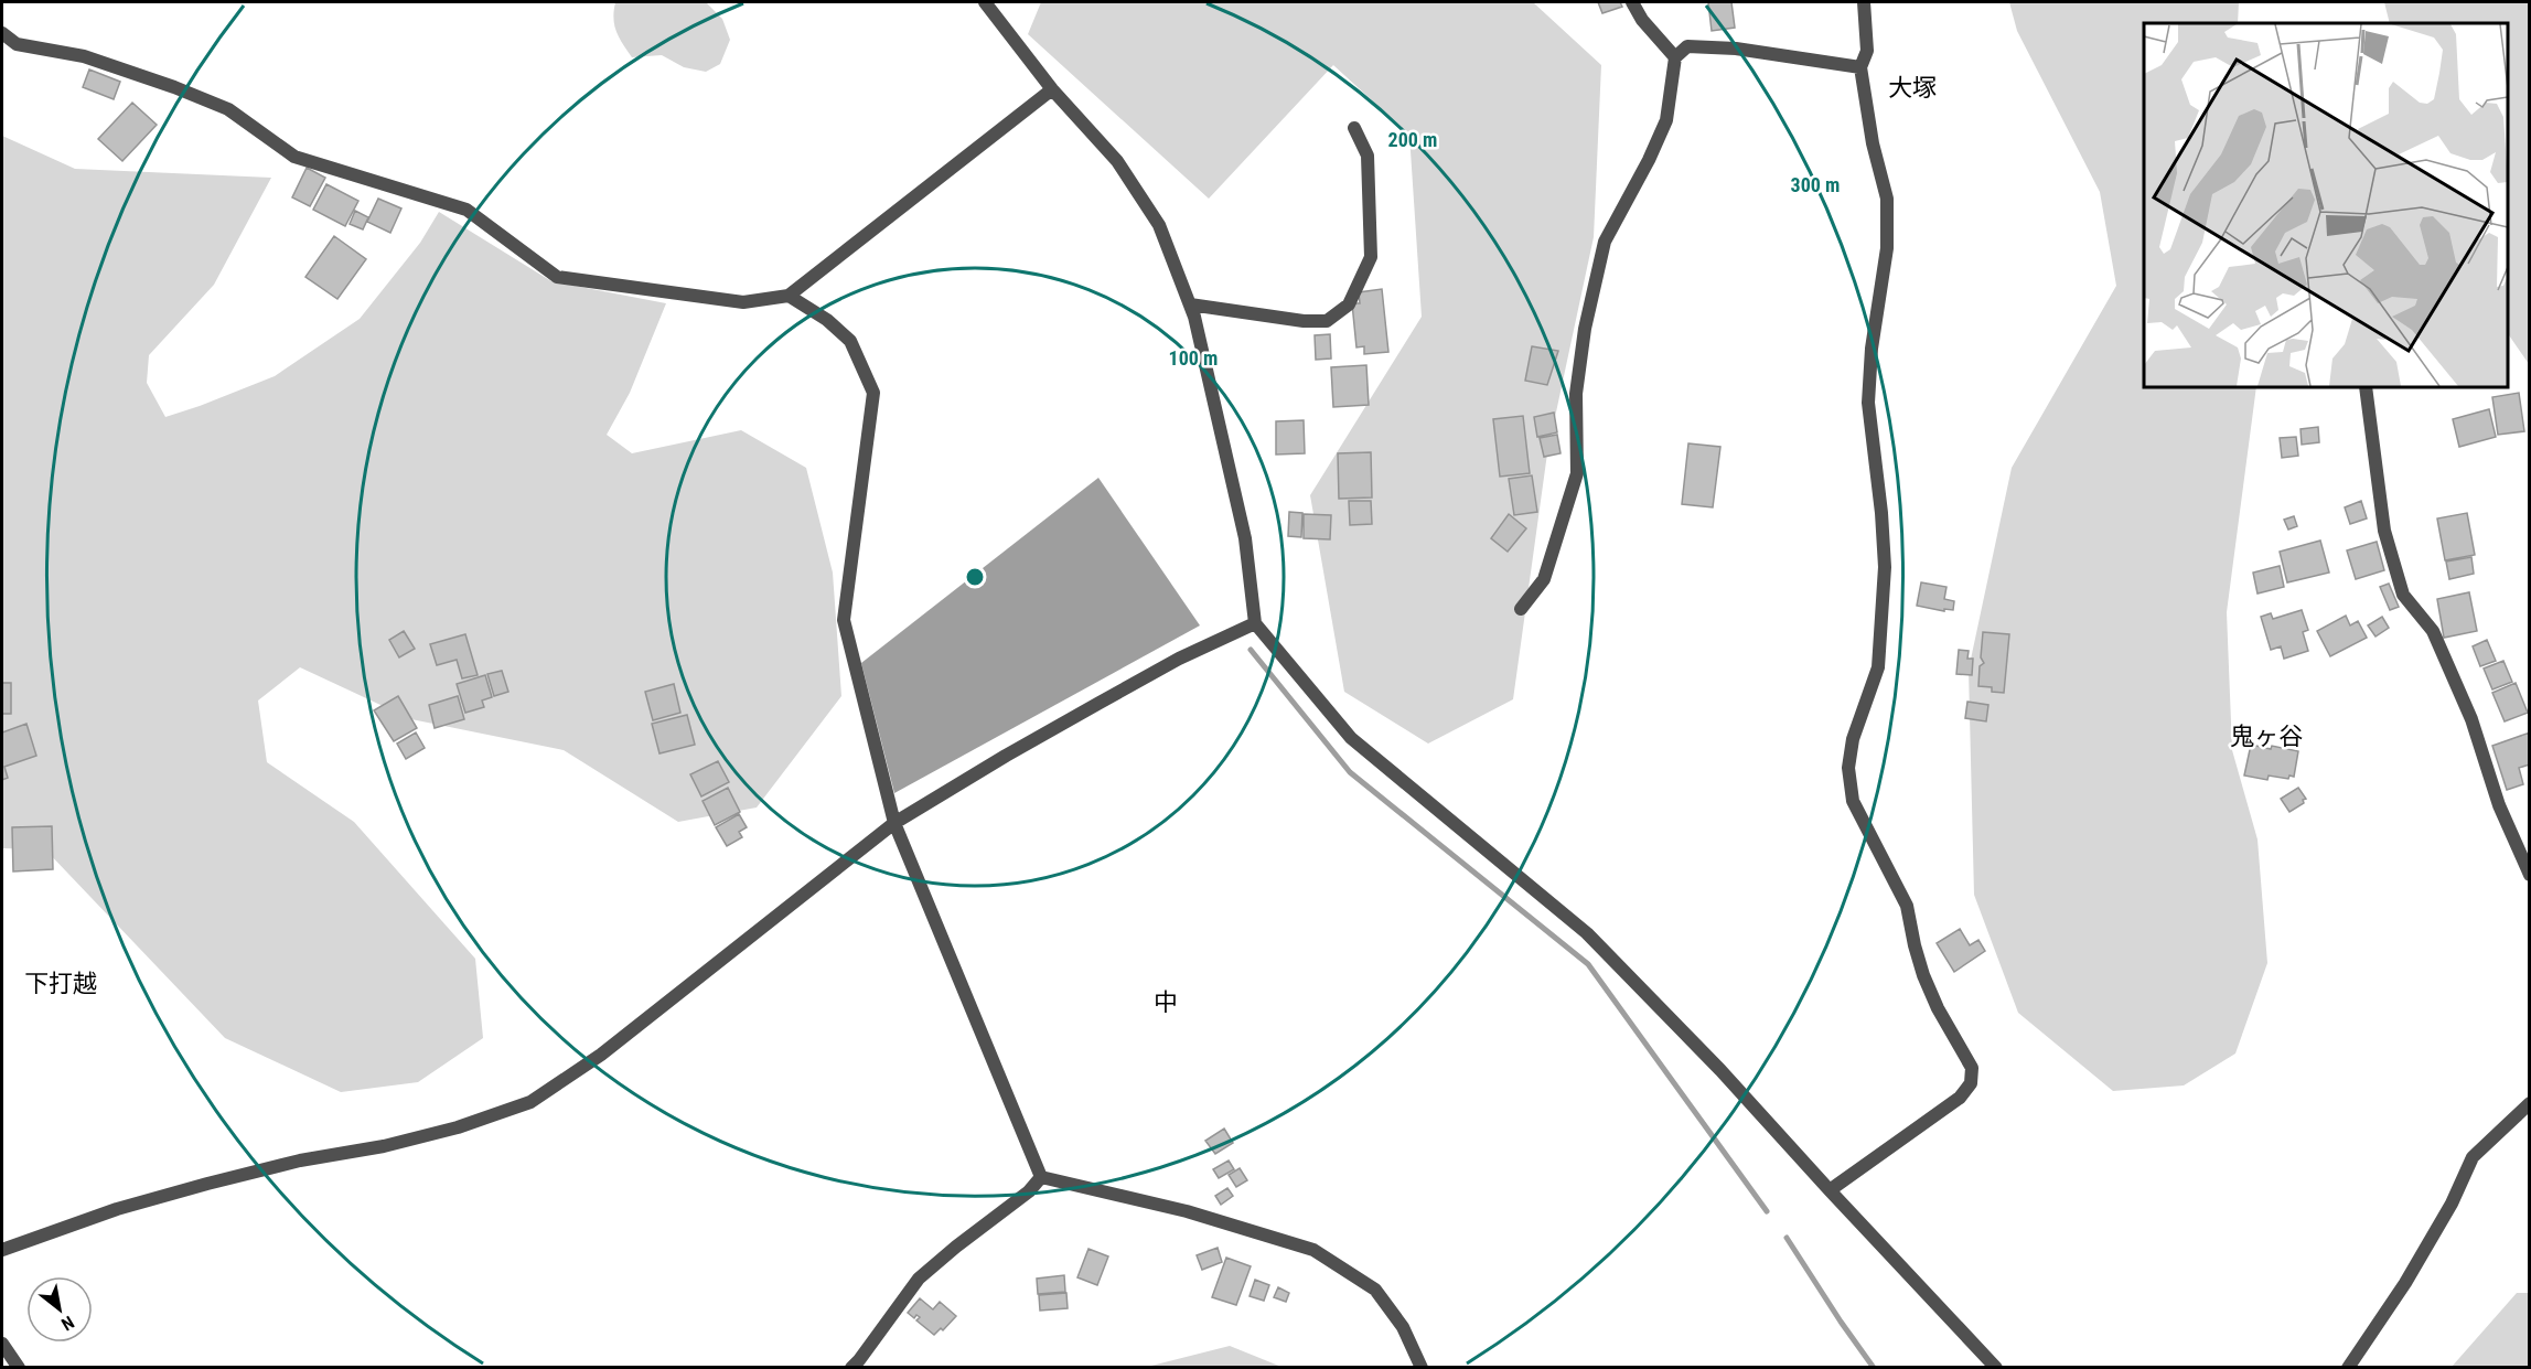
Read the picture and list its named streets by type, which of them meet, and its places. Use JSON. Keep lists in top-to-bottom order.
{
  "districts": [
    "大塚",
    "鬼ヶ谷",
    "下打越",
    "中"
  ],
  "north": "bottom right",
  "rings": ["200 m", "300 m", "100 m"]
}
